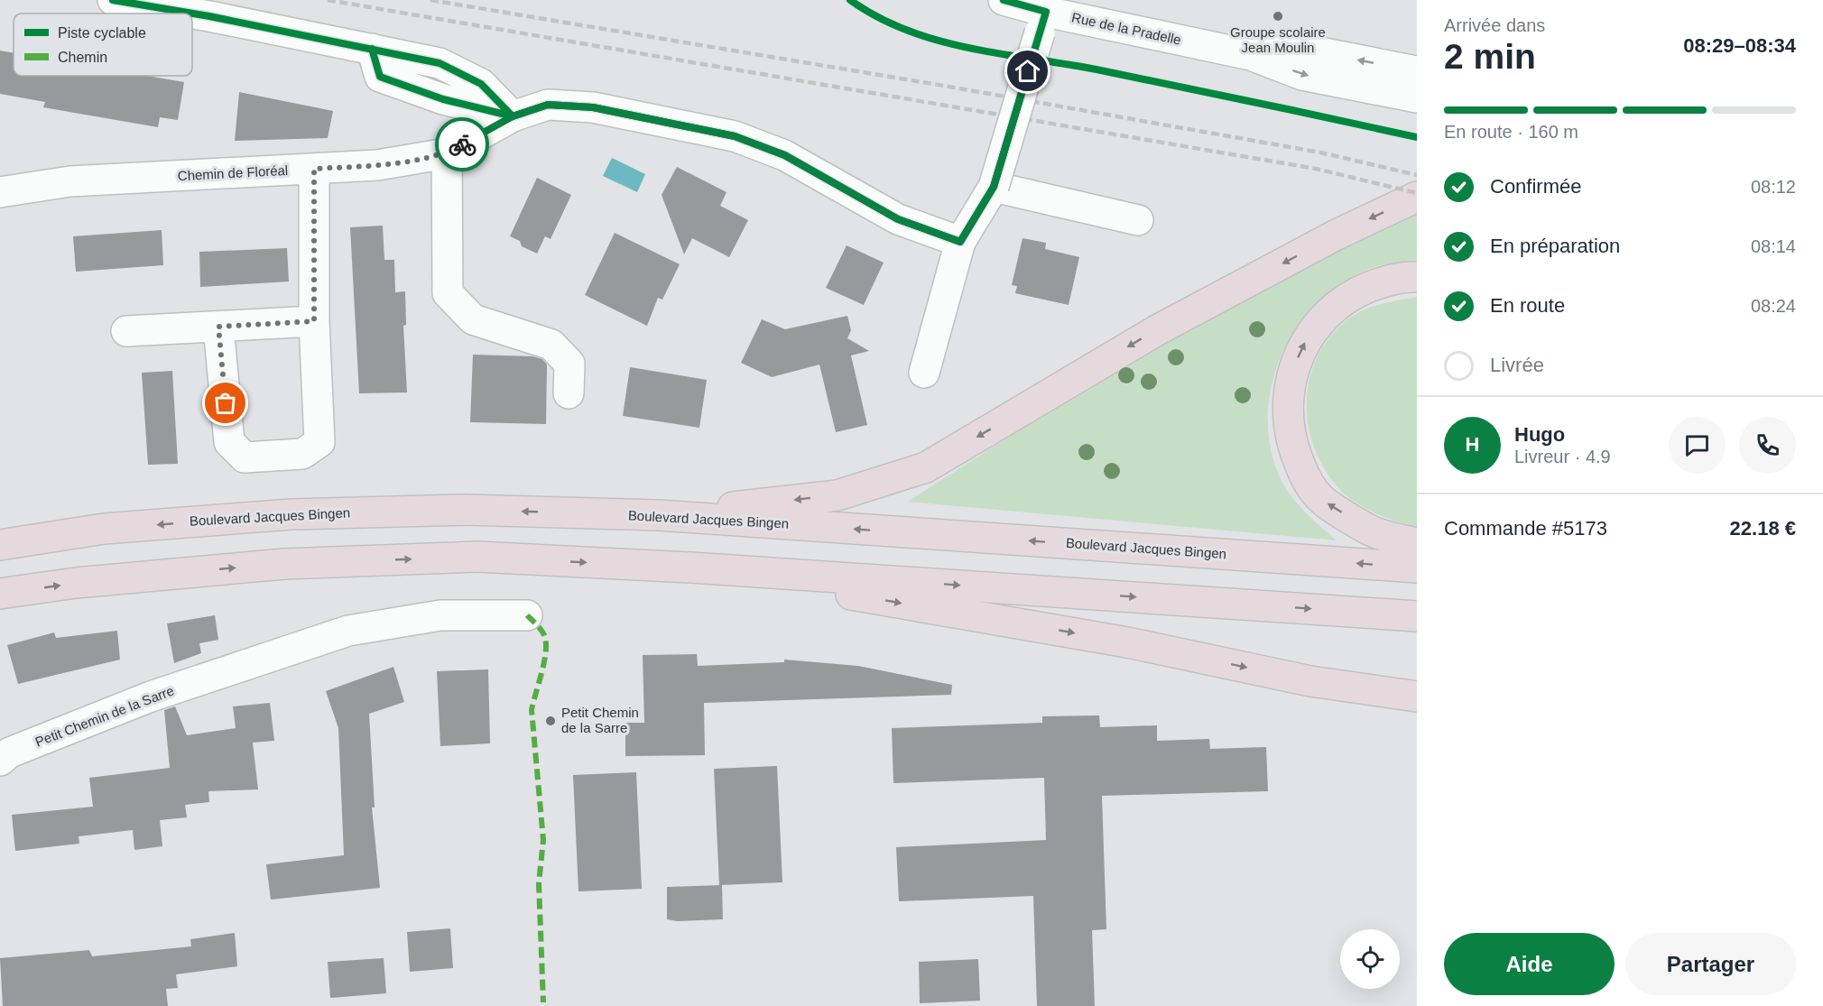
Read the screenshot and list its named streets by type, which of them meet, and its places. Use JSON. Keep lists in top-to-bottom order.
{
  "streets": {
    "highway": ["Boulevard Jacques Bingen"],
    "street": ["Rue de la Pradelle", "Chemin de Floréal", "Petit Chemin de la Sarre"]
  },
  "places": ["Groupe scolaire Jean Moulin", "Petit Chemin de la Sarre"],
  "legend": ["Piste cyclable", "Chemin"],
  "page": {
    "heading": ["2 min", "Arrivée dans", "08:29–08:34"],
    "panel": [
      "Hugo",
      "Livreur · 4.9",
      "Commande #5173",
      "22.18 €"
    ],
    "bar": "En route · 160 m",
    "list": [
      ["Confirmée", "08:12"],
      ["En préparation", "08:14"],
      ["En route", "08:24"],
      "Livrée"
    ],
    "round": "H",
    "buttons": ["Aide", "Partager"]
  }
}
